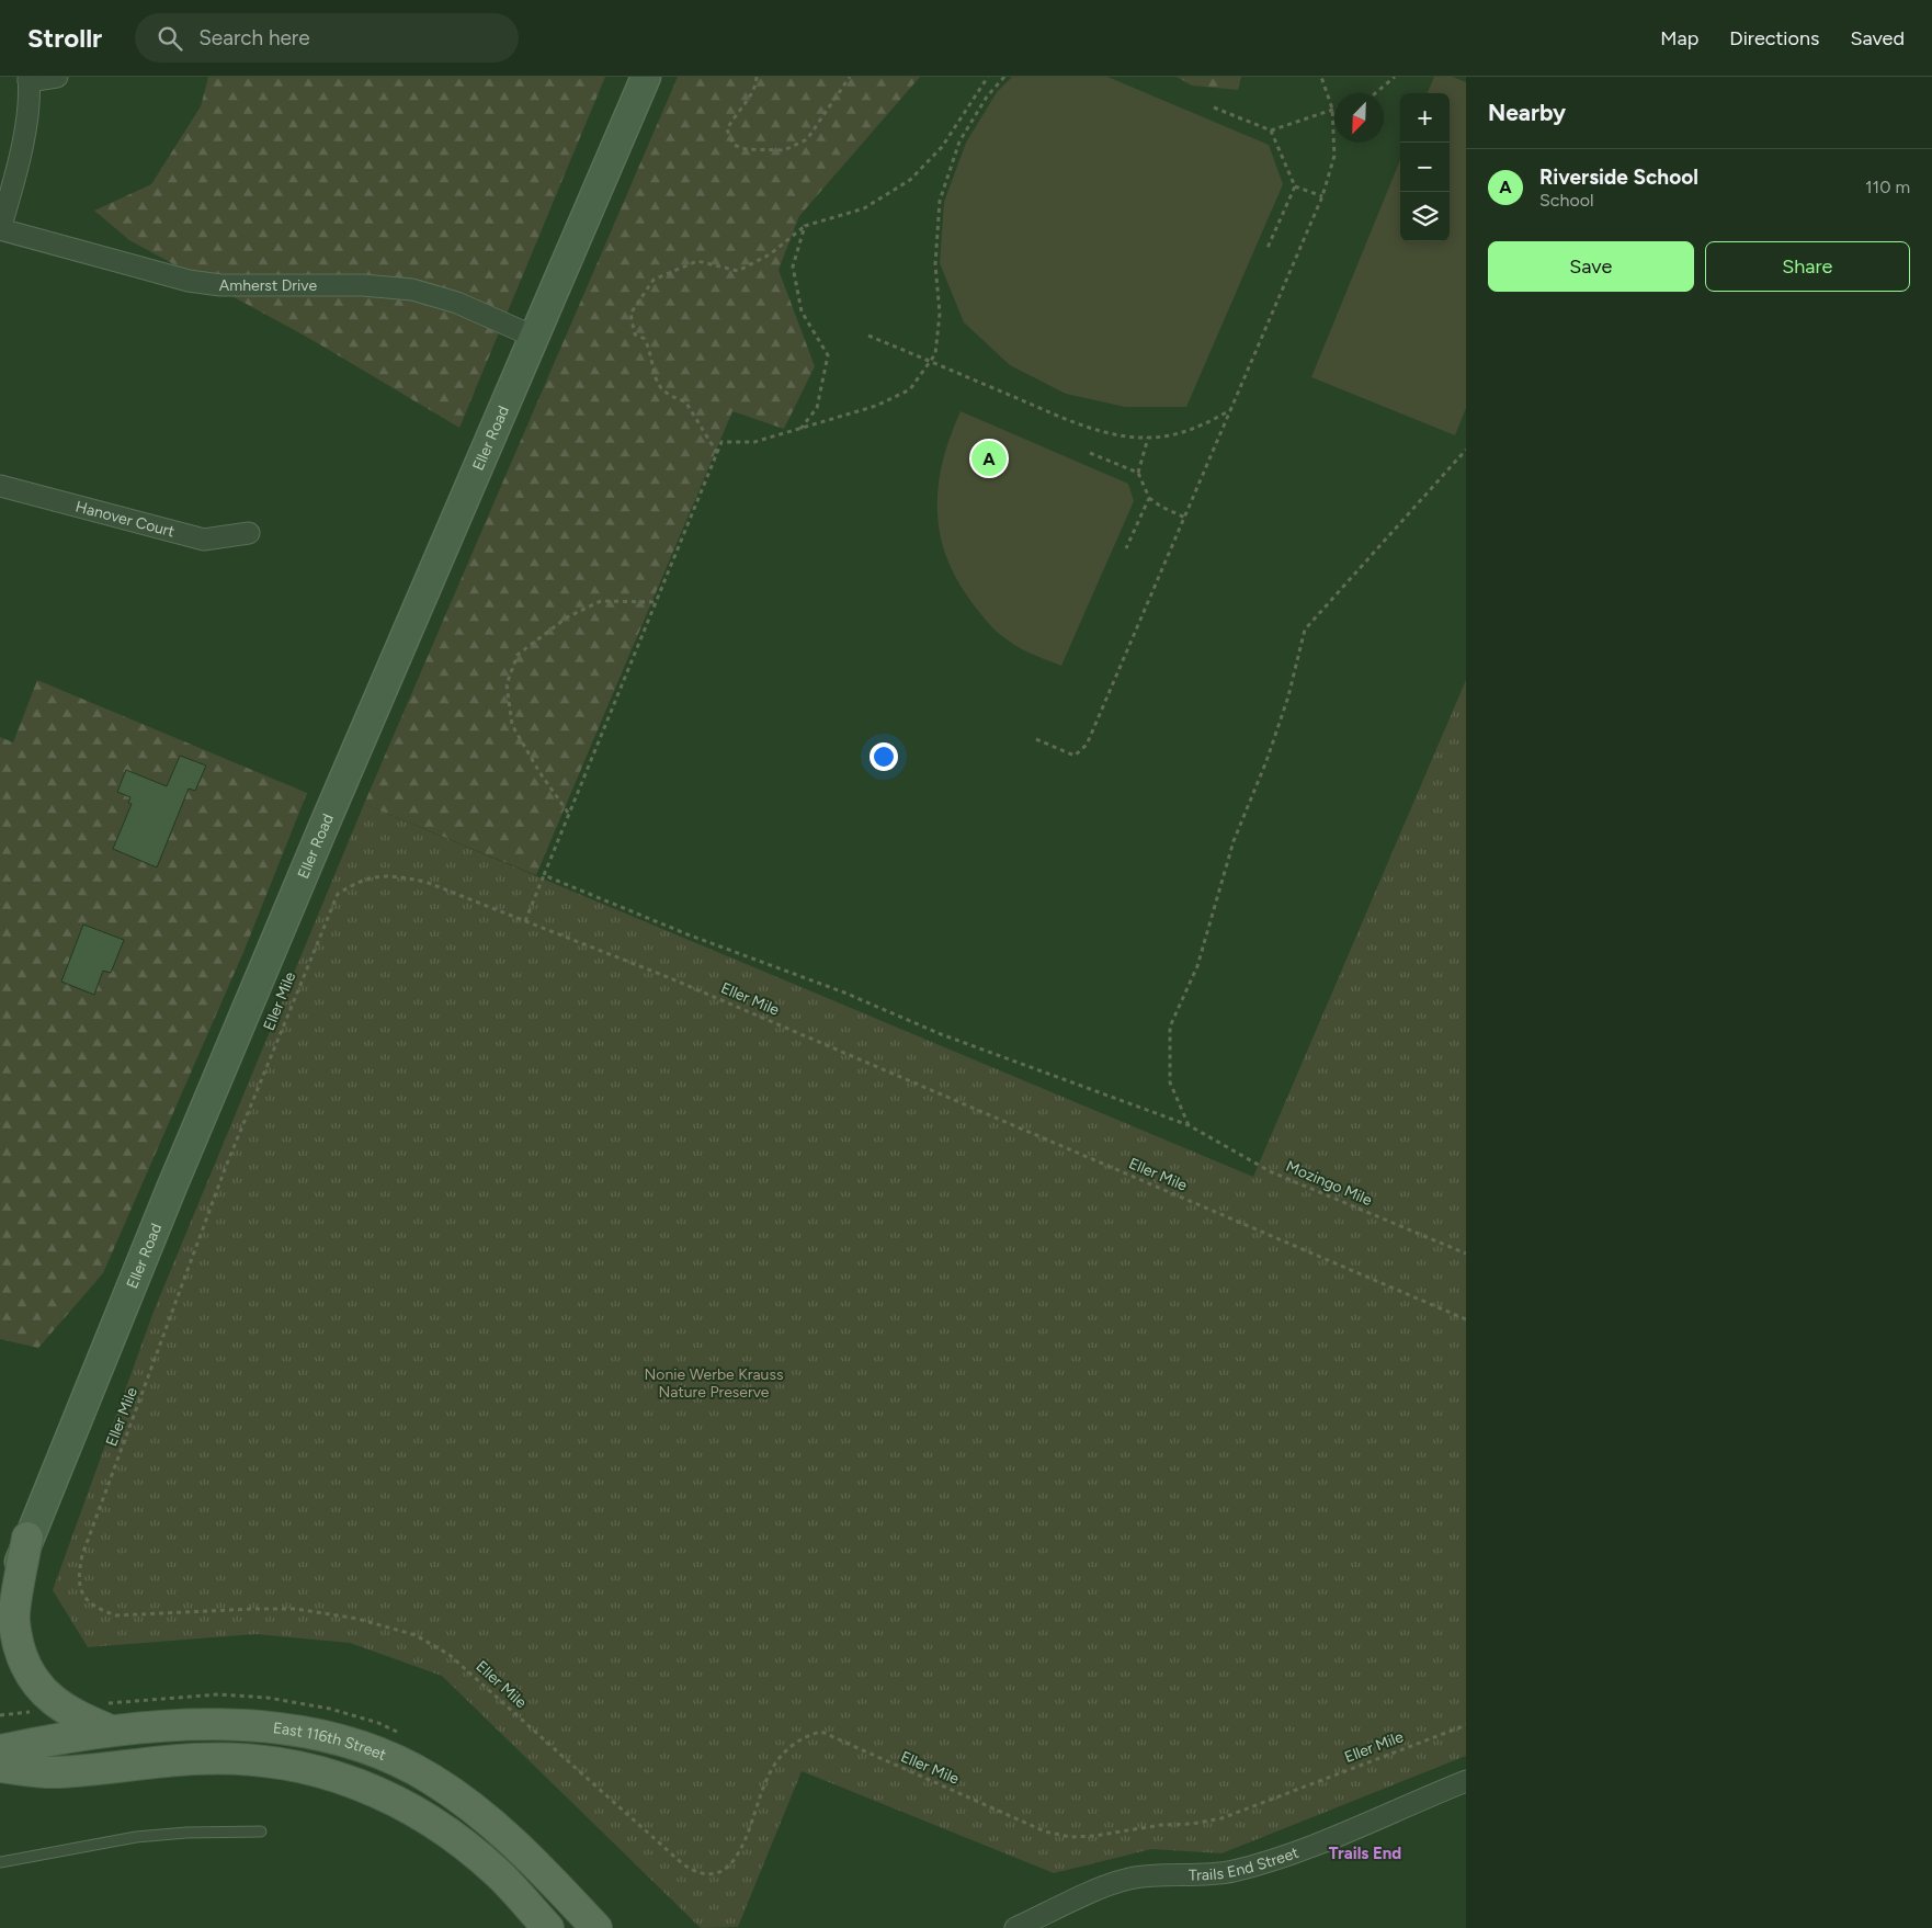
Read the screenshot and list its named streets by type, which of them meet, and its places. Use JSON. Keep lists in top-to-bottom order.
{
  "streets": {
    "main road": ["East 116th Street"],
    "street": [
      "Amherst Drive",
      "Eller Road",
      "Hanover Court",
      "Trails End Street"
    ],
    "path": ["Eller Mile", "Mozingo Mile"]
  },
  "crossings": [
    ["Amherst Drive", "Eller Road"]
  ],
  "districts": ["Trails End"],
  "parks": ["Nonie Werbe Krauss Nature Preserve"],
  "north": "bottom left",
  "page": {
    "header": "Strollr",
    "search": "Search here",
    "nav": ["Map", "Directions", "Saved"],
    "heading": "Nearby",
    "map_buttons": ["+", "−"],
    "list": [
      {
        "mark": "A",
        "name": "Riverside School",
        "note": "School",
        "value": "110 m"
      }
    ],
    "buttons": ["Save", "Share"],
    "pins": "A"
  }
}
